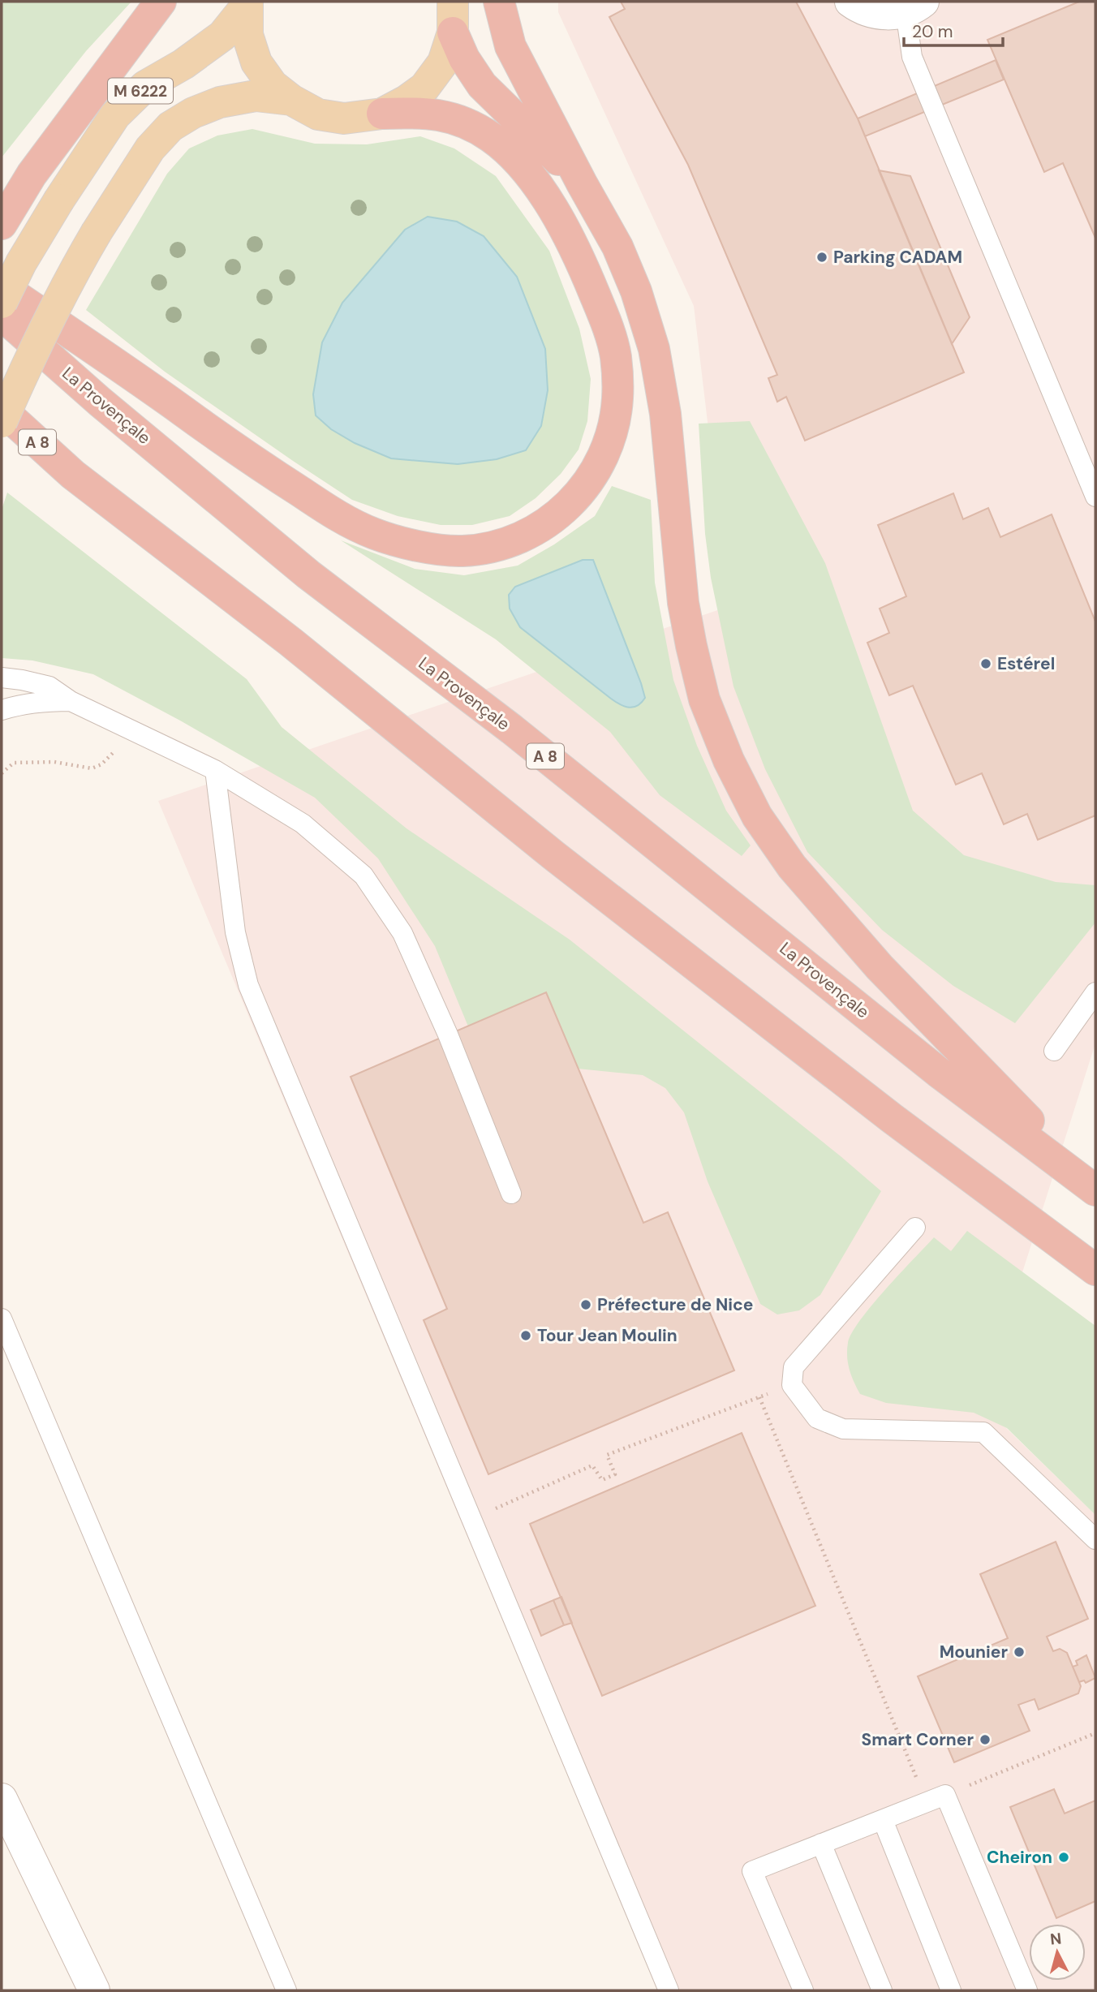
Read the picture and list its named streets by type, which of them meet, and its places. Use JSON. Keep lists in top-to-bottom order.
{
  "streets": {
    "highway": ["La Provençale", "A 8"],
    "main road": ["M 6222"]
  },
  "places": [
    "Parking CADAM",
    "Estérel",
    "Préfecture de Nice",
    "Tour Jean Moulin",
    "Mounier",
    "Smart Corner",
    "Cheiron"
  ],
  "scale_bar": "20 m",
  "north": "top"
}
